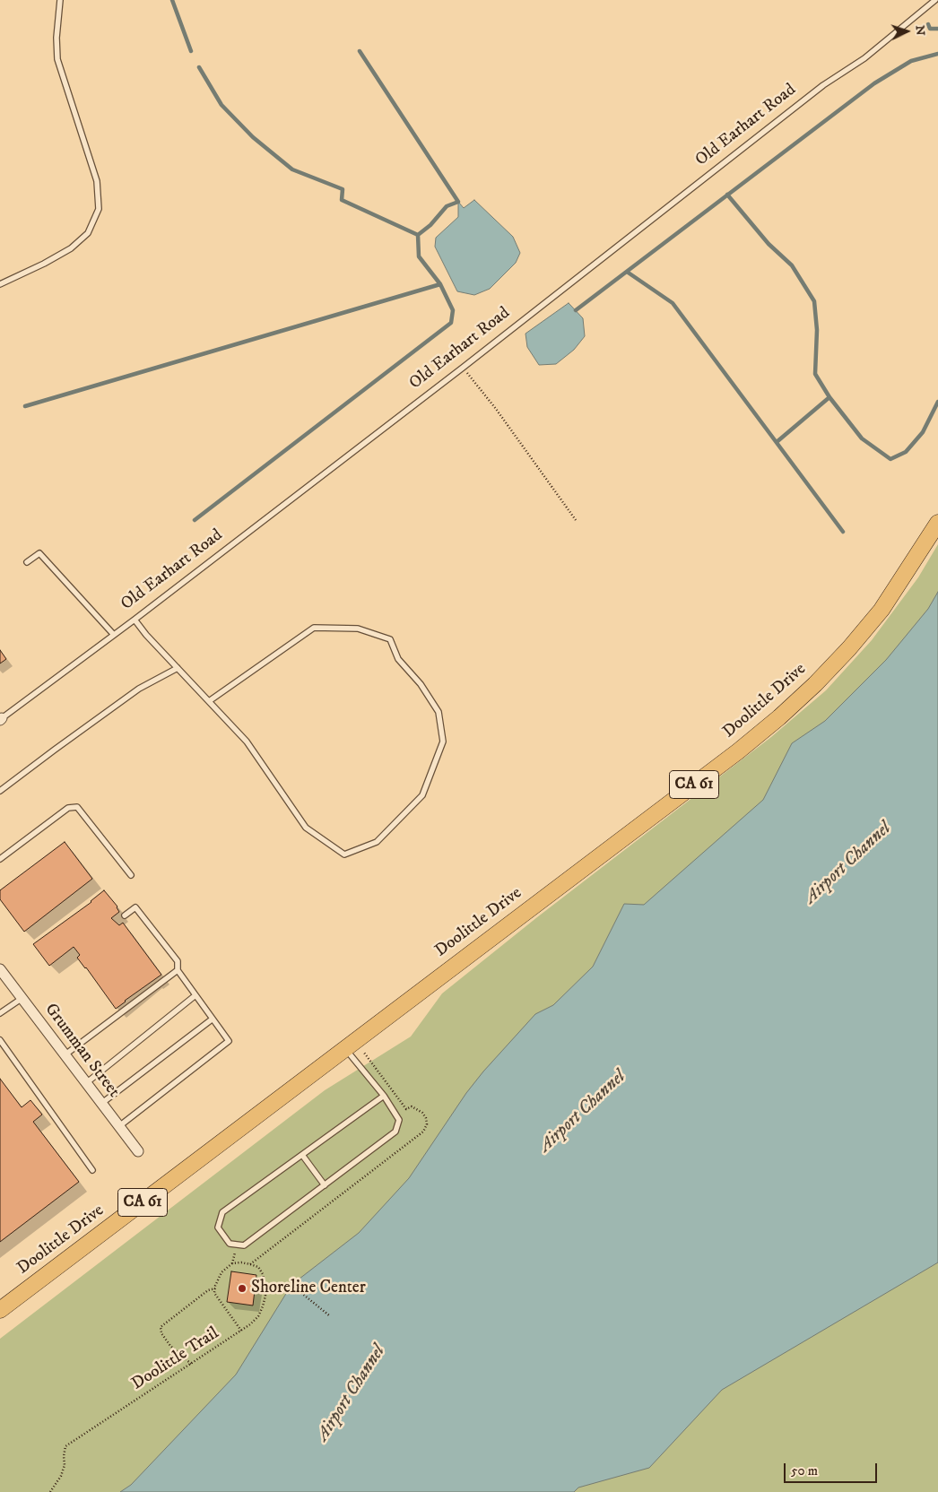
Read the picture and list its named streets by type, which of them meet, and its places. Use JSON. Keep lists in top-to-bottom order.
{
  "streets": {
    "main road": ["Doolittle Drive", "CA 61"],
    "street": ["Grumman Street"],
    "lane": ["Old Earhart Road"],
    "path": ["Doolittle Trail"]
  },
  "water": ["Airport Channel"],
  "places": ["Shoreline Center"],
  "scale_bar": "50 m",
  "north": "right"
}
